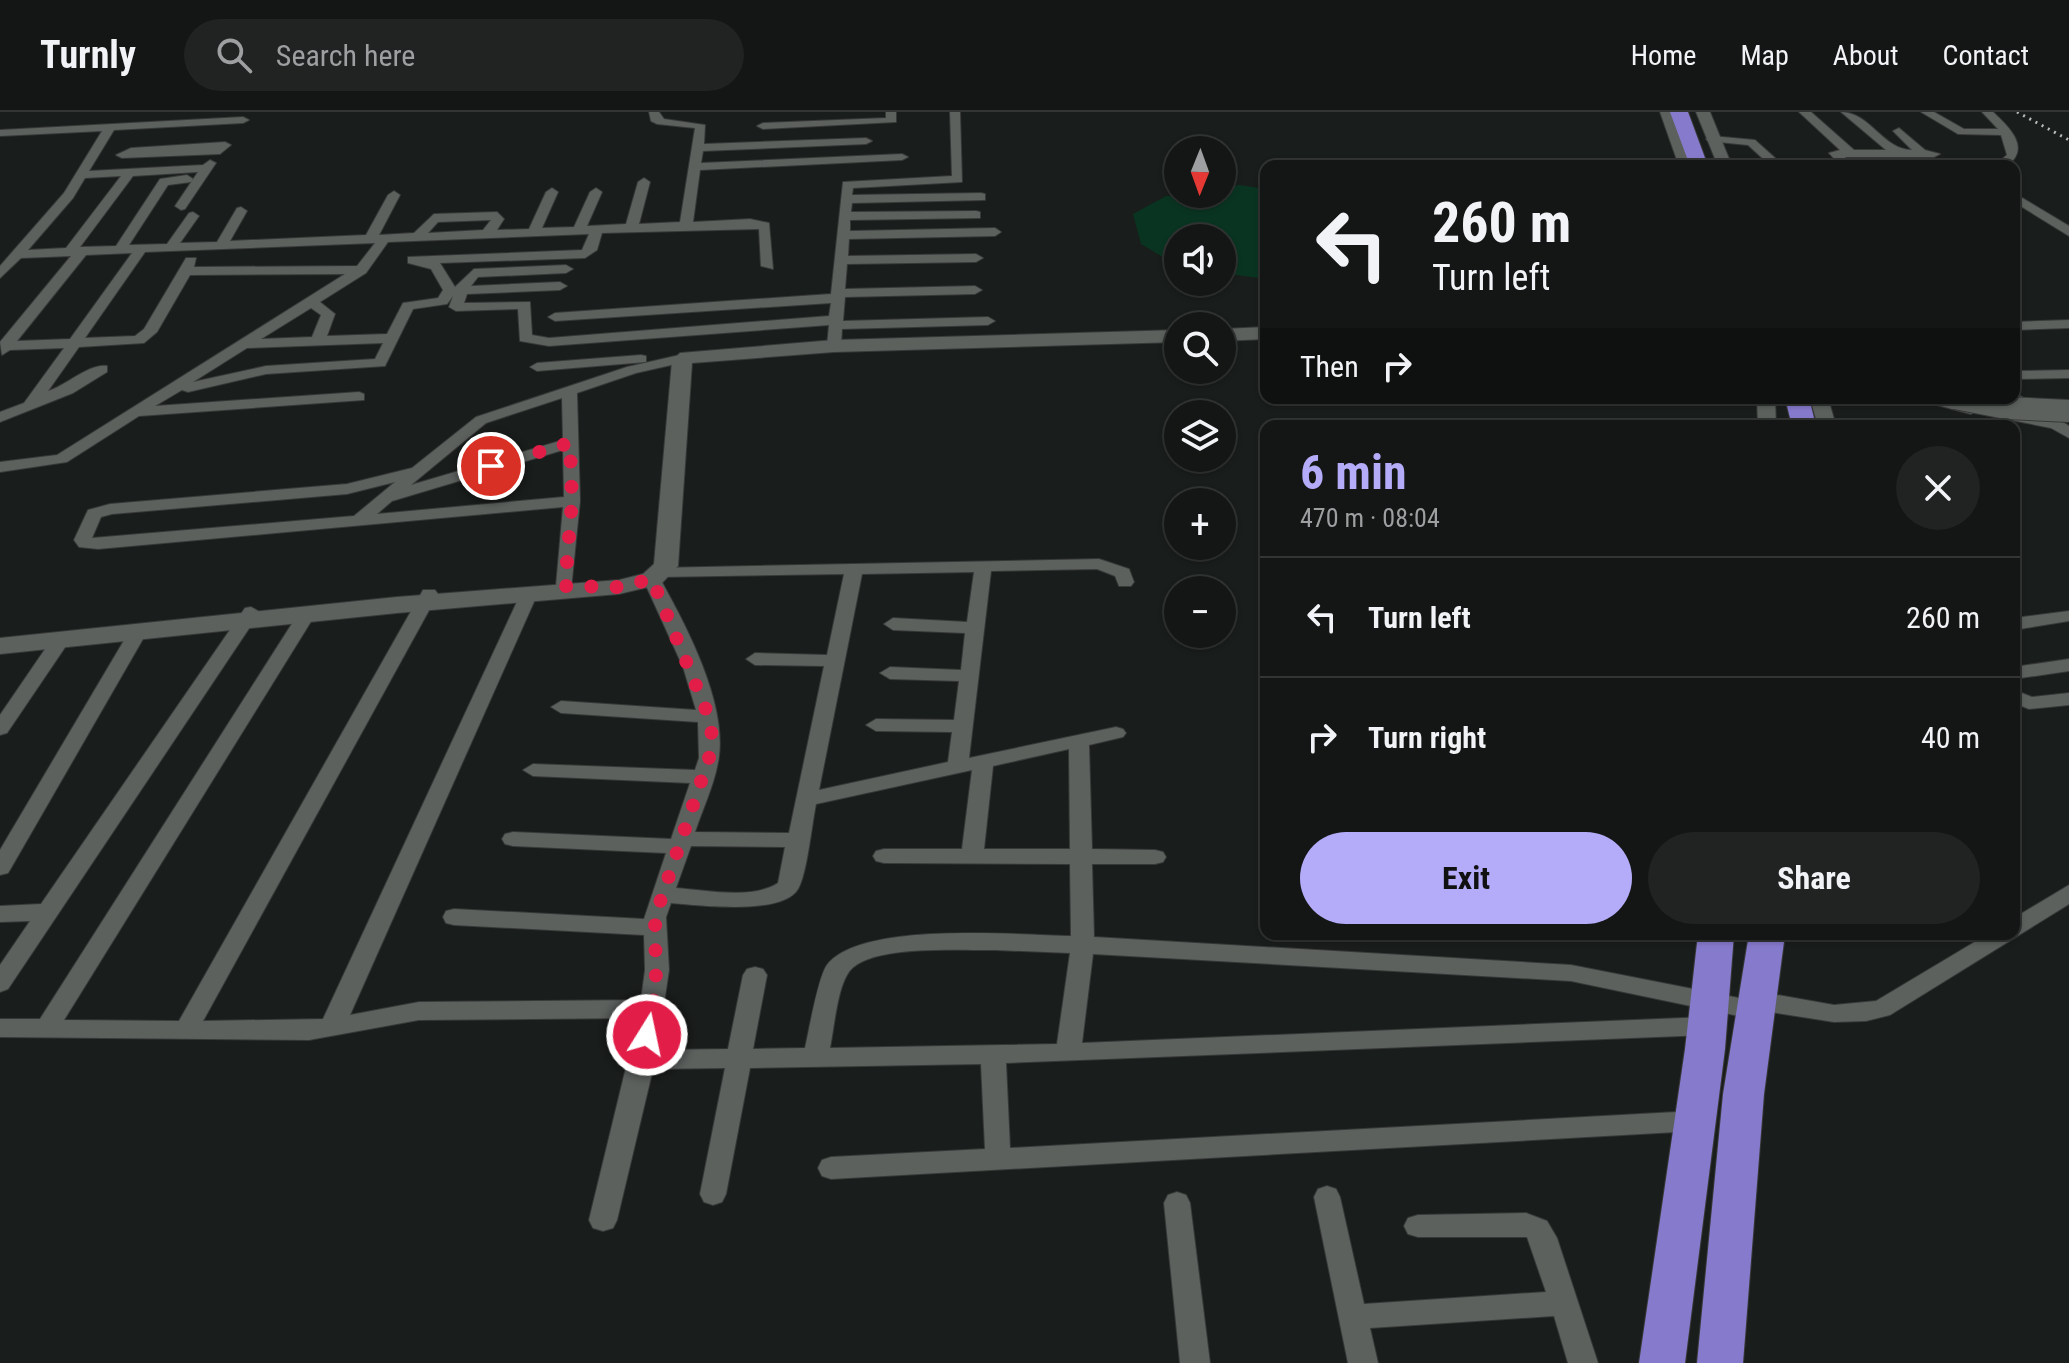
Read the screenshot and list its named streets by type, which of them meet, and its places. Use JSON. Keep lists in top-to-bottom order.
{
  "north": "bottom",
  "page": {
    "header": "Turnly",
    "search": "Search here",
    "nav": [
      "Home",
      "Map",
      "About",
      "Contact"
    ],
    "map_buttons": ["+", "−"],
    "turn": ["260 m", "Turn left"],
    "then": "Then",
    "heading": ["6 min", "470 m · 08:04"],
    "list": [
      {
        "name": "Turn left",
        "value": "260 m"
      },
      {
        "name": "Turn right",
        "value": "40 m"
      }
    ],
    "buttons": ["Exit", "Share"]
  }
}
